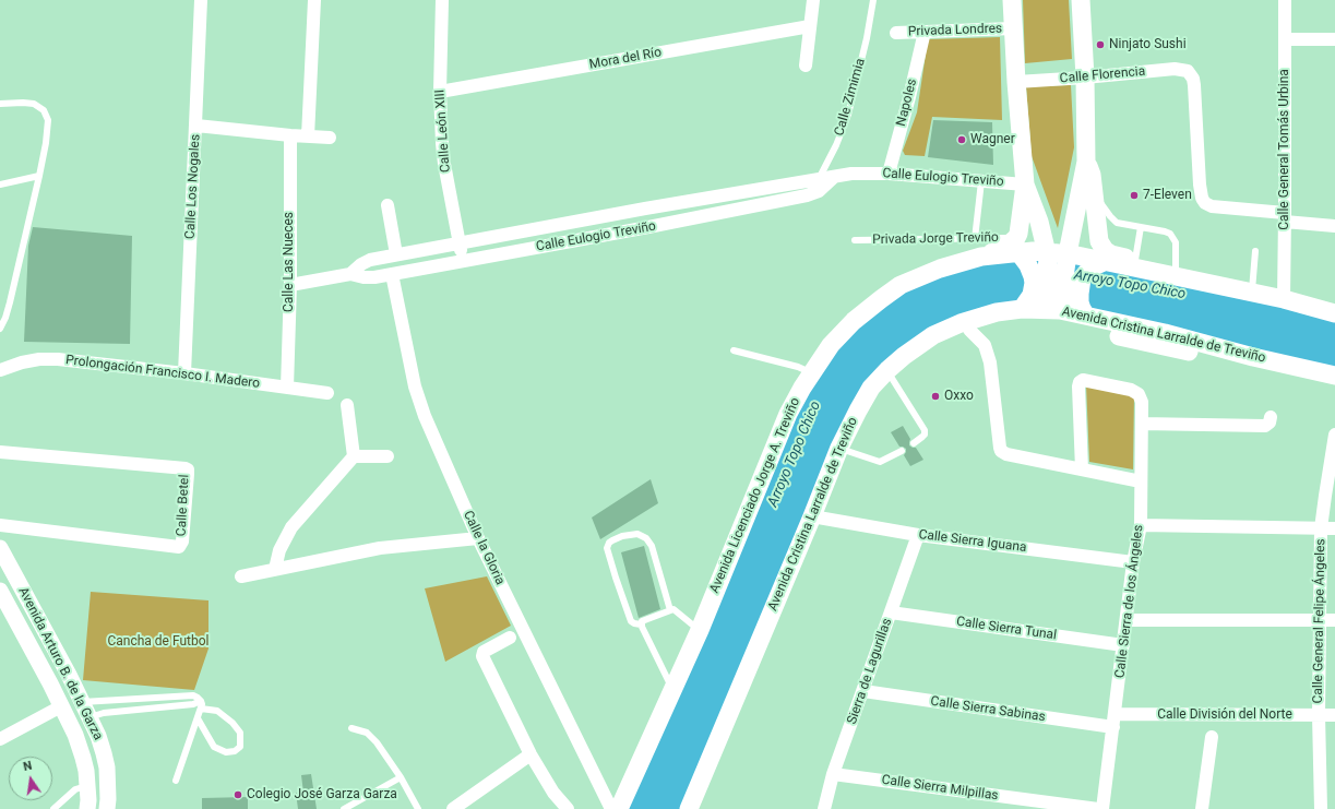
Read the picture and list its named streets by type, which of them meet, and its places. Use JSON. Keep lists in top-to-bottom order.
{
  "streets": {
    "main road": ["Avenida Cristina Larralde de Treviño", "Avenida Licenciado Jorge A. Treviño"],
    "street": [
      "Privada Londres",
      "Mora del Río",
      "Calle Florencia",
      "Napoles",
      "Calle León XIII",
      "Calle General Tomás Urbina",
      "Calle Eulogio Treviño",
      "Calle Los Nogales",
      "Calle Las Nueces",
      "Prolongación Francisco I. Madero",
      "Calle Betel",
      "Calle Sierra Iguana",
      "Calle la Gloria",
      "Calle Sierra de los Ángeles",
      "Calle General Felipe Ángeles",
      "Calle Sierra Tunal",
      "Avenida Arturo B. de la Garza",
      "Sierra de Lagurillas",
      "Calle Sierra Sabinas",
      "Calle División del Norte",
      "Calle Sierra Milpillas"
    ],
    "lane": ["Calle Zimimia", "Privada Jorge Treviño"]
  },
  "crossings": [
    ["Privada Londres", "Napoles"],
    ["Mora del Río", "Calle León XIII"],
    ["Calle Florencia", "Calle General Tomás Urbina"],
    ["Calle Zimimia", "Calle Eulogio Treviño"],
    ["Napoles", "Calle Eulogio Treviño"],
    ["Calle León XIII", "Calle Eulogio Treviño"],
    ["Calle Eulogio Treviño", "Calle Las Nueces"],
    ["Calle Eulogio Treviño", "Calle la Gloria"],
    ["Calle Los Nogales", "Prolongación Francisco I. Madero"],
    ["Privada Jorge Treviño", "Avenida Licenciado Jorge A. Treviño"],
    ["Calle Las Nueces", "Prolongación Francisco I. Madero"],
    ["Avenida Cristina Larralde de Treviño", "Calle Sierra Iguana"],
    ["Calle Sierra Iguana", "Calle Sierra de los Ángeles"],
    ["Calle Sierra Iguana", "Sierra de Lagurillas"],
    ["Calle Sierra de los Ángeles", "Calle Sierra Tunal"],
    ["Calle Sierra de los Ángeles", "Calle Sierra Sabinas"],
    ["Calle Sierra de los Ángeles", "Calle División del Norte"],
    ["Calle General Felipe Ángeles", "Calle División del Norte"],
    ["Calle Sierra Tunal", "Sierra de Lagurillas"],
    ["Sierra de Lagurillas", "Calle Sierra Sabinas"],
    ["Sierra de Lagurillas", "Calle Sierra Milpillas"],
    ["Calle Sierra Sabinas", "Calle División del Norte"]
  ],
  "water": ["Arroyo Topo Chico"],
  "parks": ["Cancha de Futbol"],
  "places": [
    "Ninjato Sushi",
    "Wagner",
    "7-Eleven",
    "Oxxo",
    "Colegio José Garza Garza"
  ],
  "north": "top"
}
